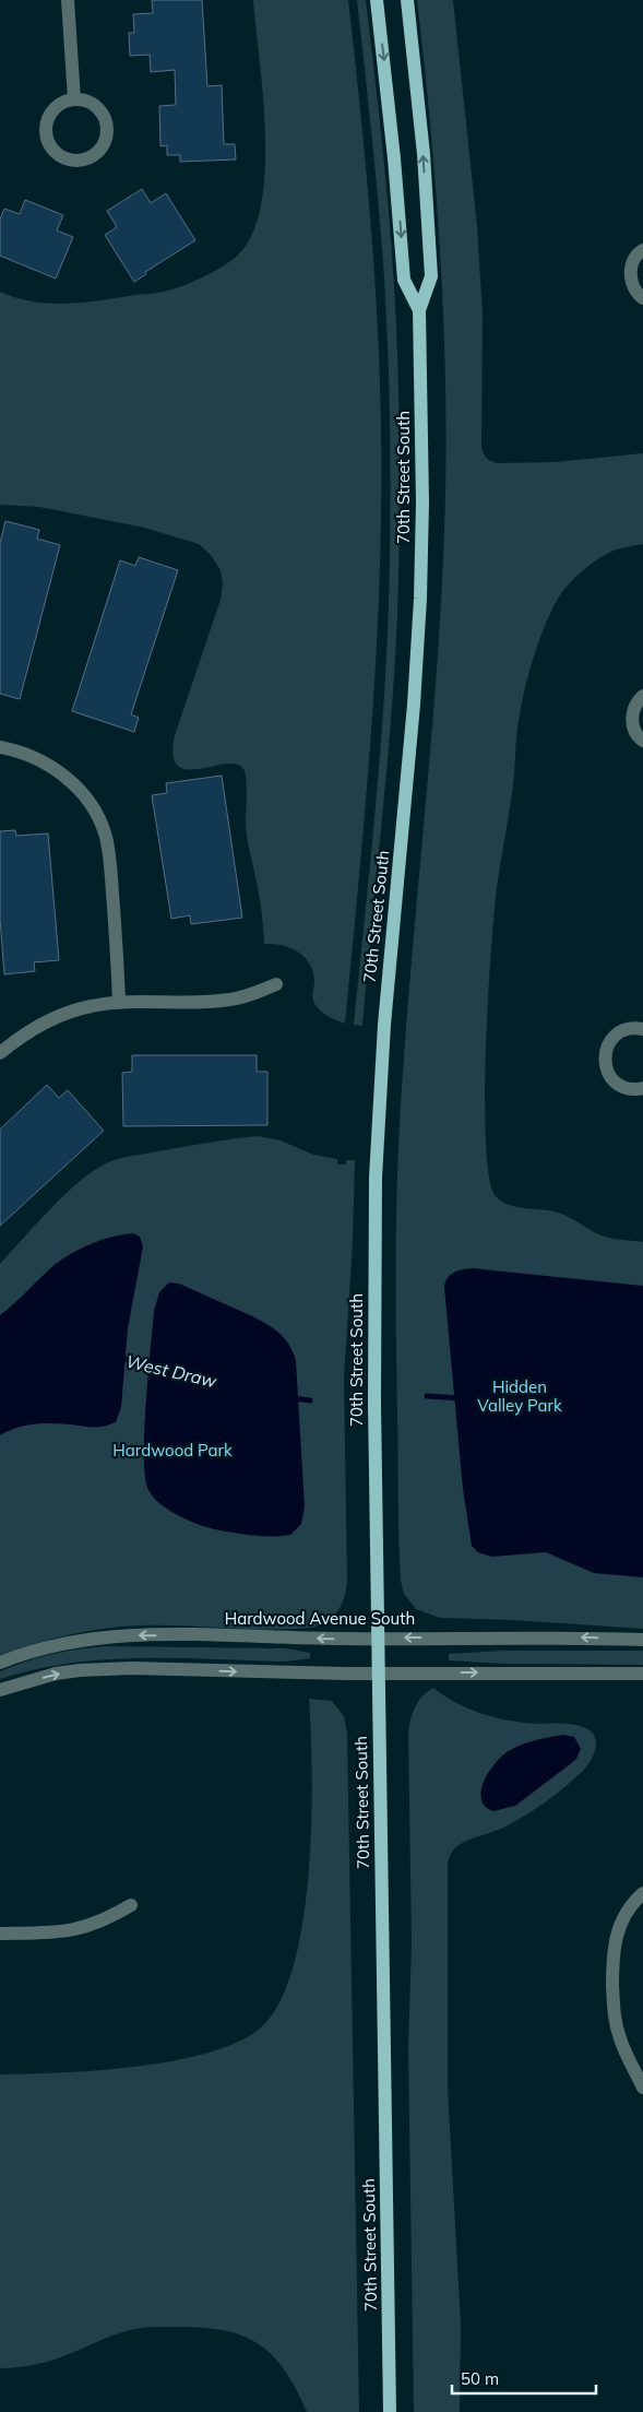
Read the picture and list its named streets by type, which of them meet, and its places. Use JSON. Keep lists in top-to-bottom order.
{
  "streets": {
    "main road": ["70th Street South"],
    "street": ["Hardwood Avenue South"]
  },
  "crossings": [
    ["70th Street South", "Hardwood Avenue South"]
  ],
  "water": ["West Draw"],
  "parks": ["Hidden Valley Park", "Hardwood Park"],
  "scale_bar": "50 m"
}
